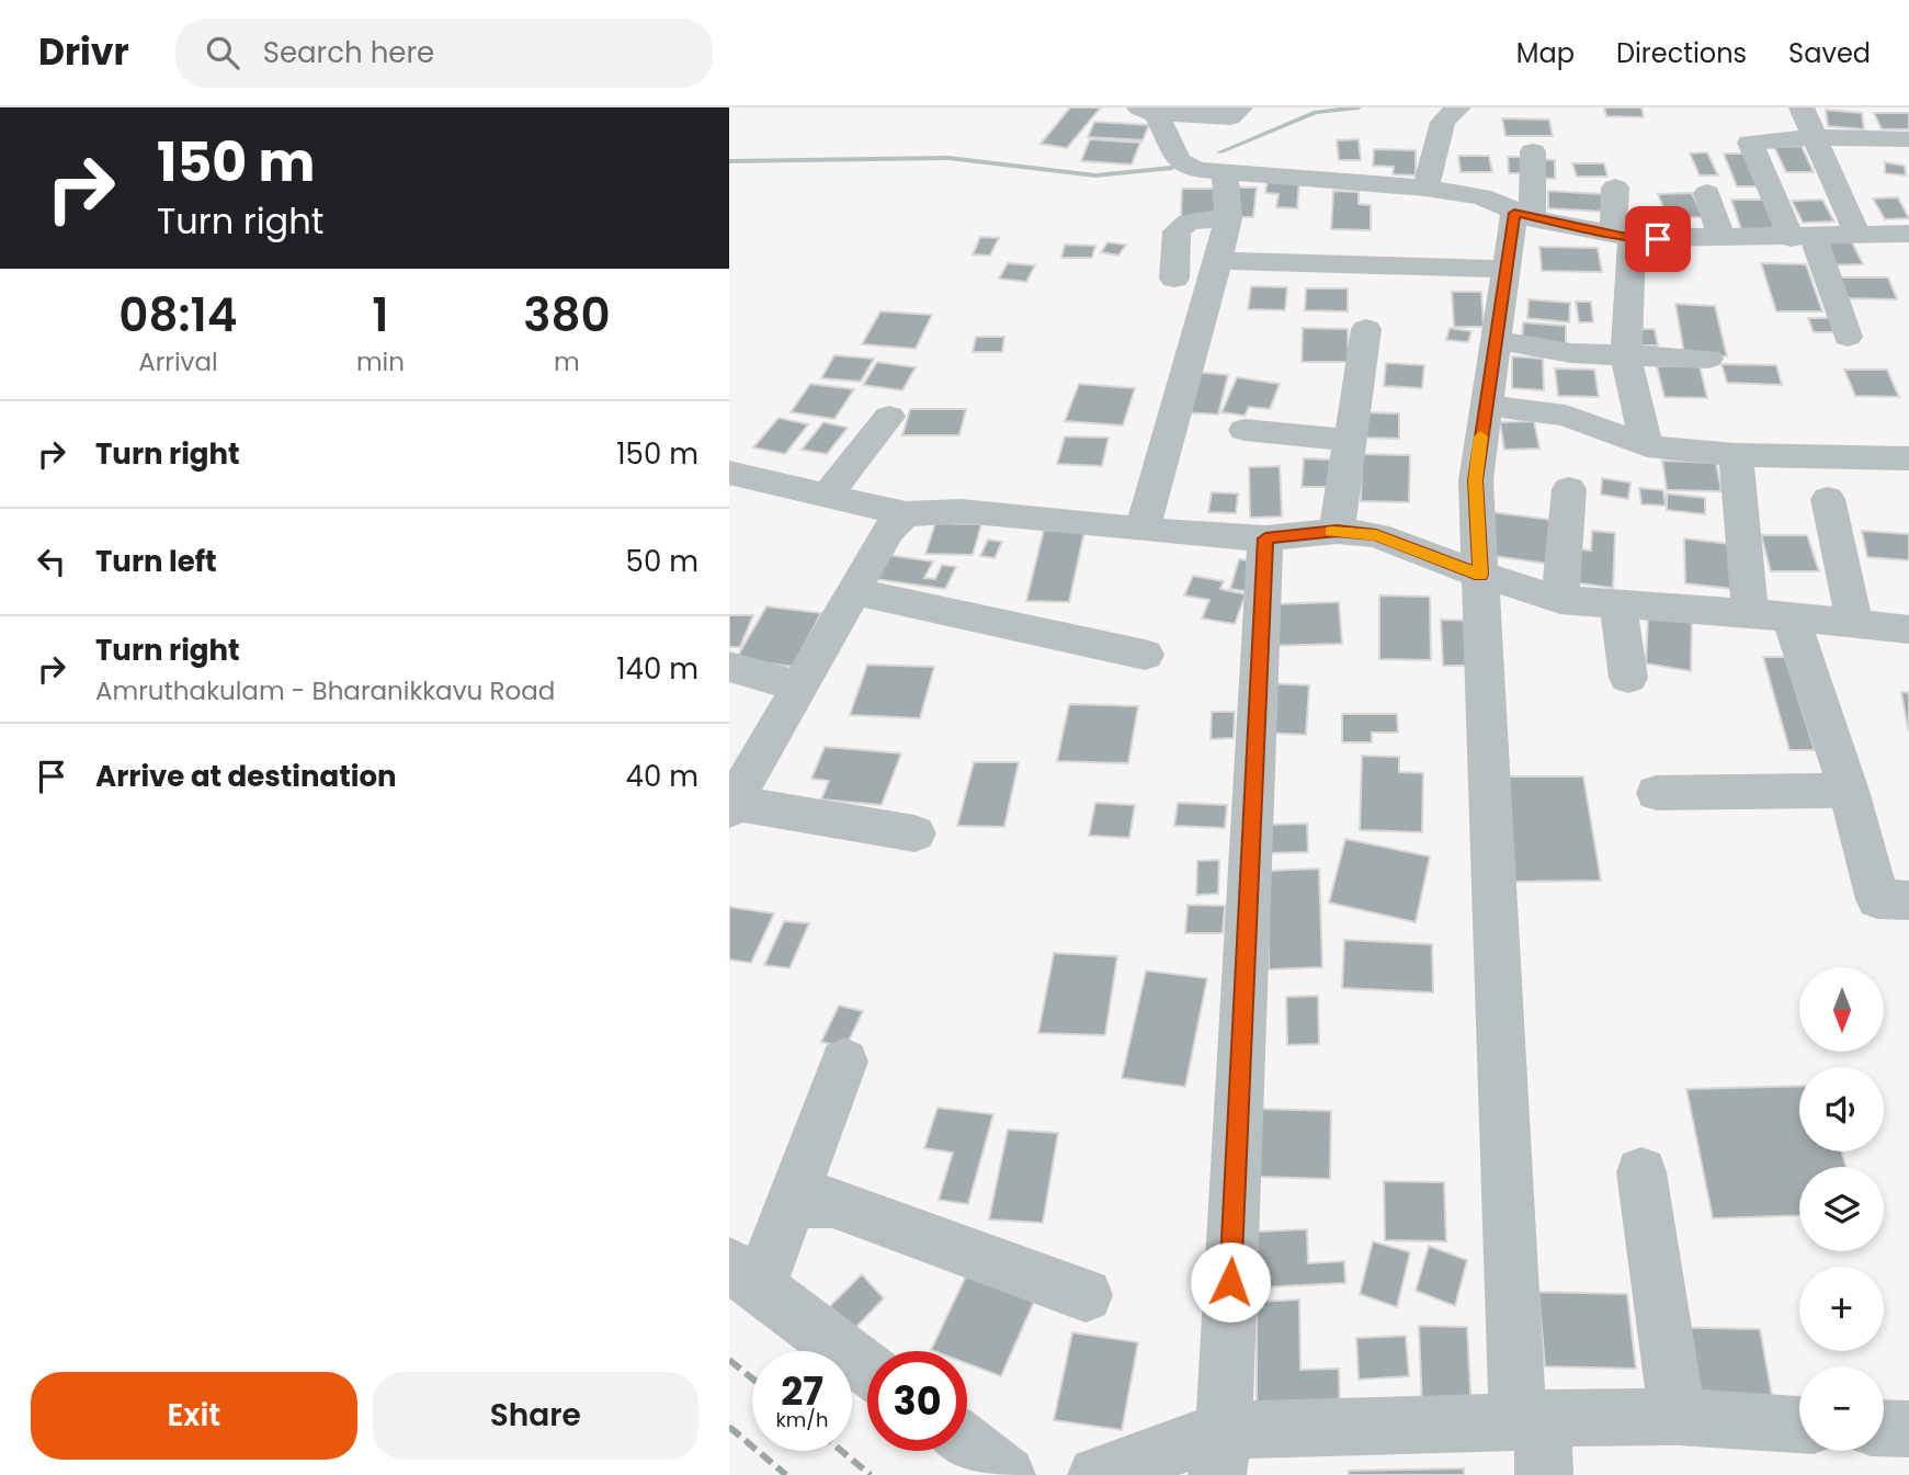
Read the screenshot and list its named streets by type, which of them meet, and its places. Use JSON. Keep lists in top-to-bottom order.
{
  "north": "bottom",
  "page": {
    "header": "Drivr",
    "search": "Search here",
    "nav": ["Map", "Directions", "Saved"],
    "turn": ["150 m", "Turn right"],
    "eta": [
      "08:14",
      "Arrival",
      "1",
      "min",
      "380",
      "m"
    ],
    "list": [
      {
        "name": "Turn right",
        "value": "150 m"
      },
      {
        "name": "Turn left",
        "value": "50 m"
      },
      {
        "name": "Turn right",
        "note": "Amruthakulam - Bharanikkavu Road",
        "value": "140 m"
      },
      {
        "name": "Arrive at destination",
        "value": "40 m"
      }
    ],
    "map_buttons": ["+", "−"],
    "speed": "27 km/h",
    "limit": "30",
    "buttons": ["Exit", "Share"]
  }
}
